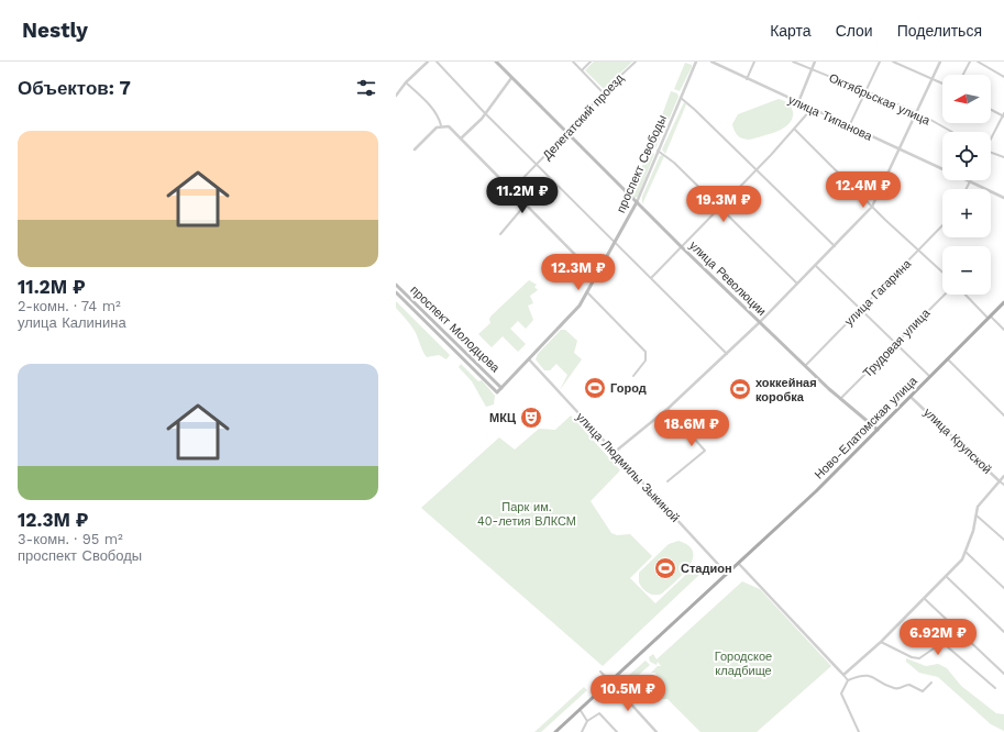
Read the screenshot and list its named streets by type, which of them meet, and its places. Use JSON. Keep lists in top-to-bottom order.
{
  "streets": {
    "main road": [
      "проспект Свободы",
      "улица Революции",
      "проспект Молодцова",
      "Ново-Елатомская улица"
    ],
    "street": [
      "Октябрьская улица",
      "Делегатский проезд",
      "улица Типанова",
      "улица Гагарина",
      "Трудовая улица",
      "улица Крупской",
      "улица Людмилы Зыкиной"
    ]
  },
  "crossings": [
    ["Делегатский проезд", "улица Революции"],
    ["проспект Свободы", "улица Революции"],
    ["проспект Свободы", "проспект Молодцова"],
    ["проспект Свободы", "улица Людмилы Зыкиной"],
    ["улица Революции", "улица Гагарина"],
    ["улица Революции", "Трудовая улица"],
    ["улица Революции", "Ново-Елатомская улица"],
    ["Ново-Елатомская улица", "улица Крупской"],
    ["Ново-Елатомская улица", "улица Людмилы Зыкиной"]
  ],
  "parks": ["Парк им. 40-летия ВЛКСМ", "Городское кладбище"],
  "places": {
    "sports": ["Город", "хоккейная коробка", "Стадион"],
    "theatre": ["МКЦ"]
  },
  "north": "left",
  "page": {
    "header": "Nestly",
    "nav": ["Карта", "Слои", "Поделиться"],
    "heading": "Объектов: 7",
    "map_buttons": ["+", "−"],
    "list": [
      {
        "name": "11.2M ₽",
        "note": "2-комн. · 74 m² · улица Калинина"
      },
      {
        "name": "12.3M ₽",
        "note": "3-комн. · 95 m² · проспект Свободы"
      }
    ],
    "price": [
      "12.4M ₽",
      "11.2M ₽",
      "19.3M ₽",
      "12.3M ₽",
      "18.6M ₽",
      "6.92M ₽",
      "10.5M ₽"
    ]
  }
}
